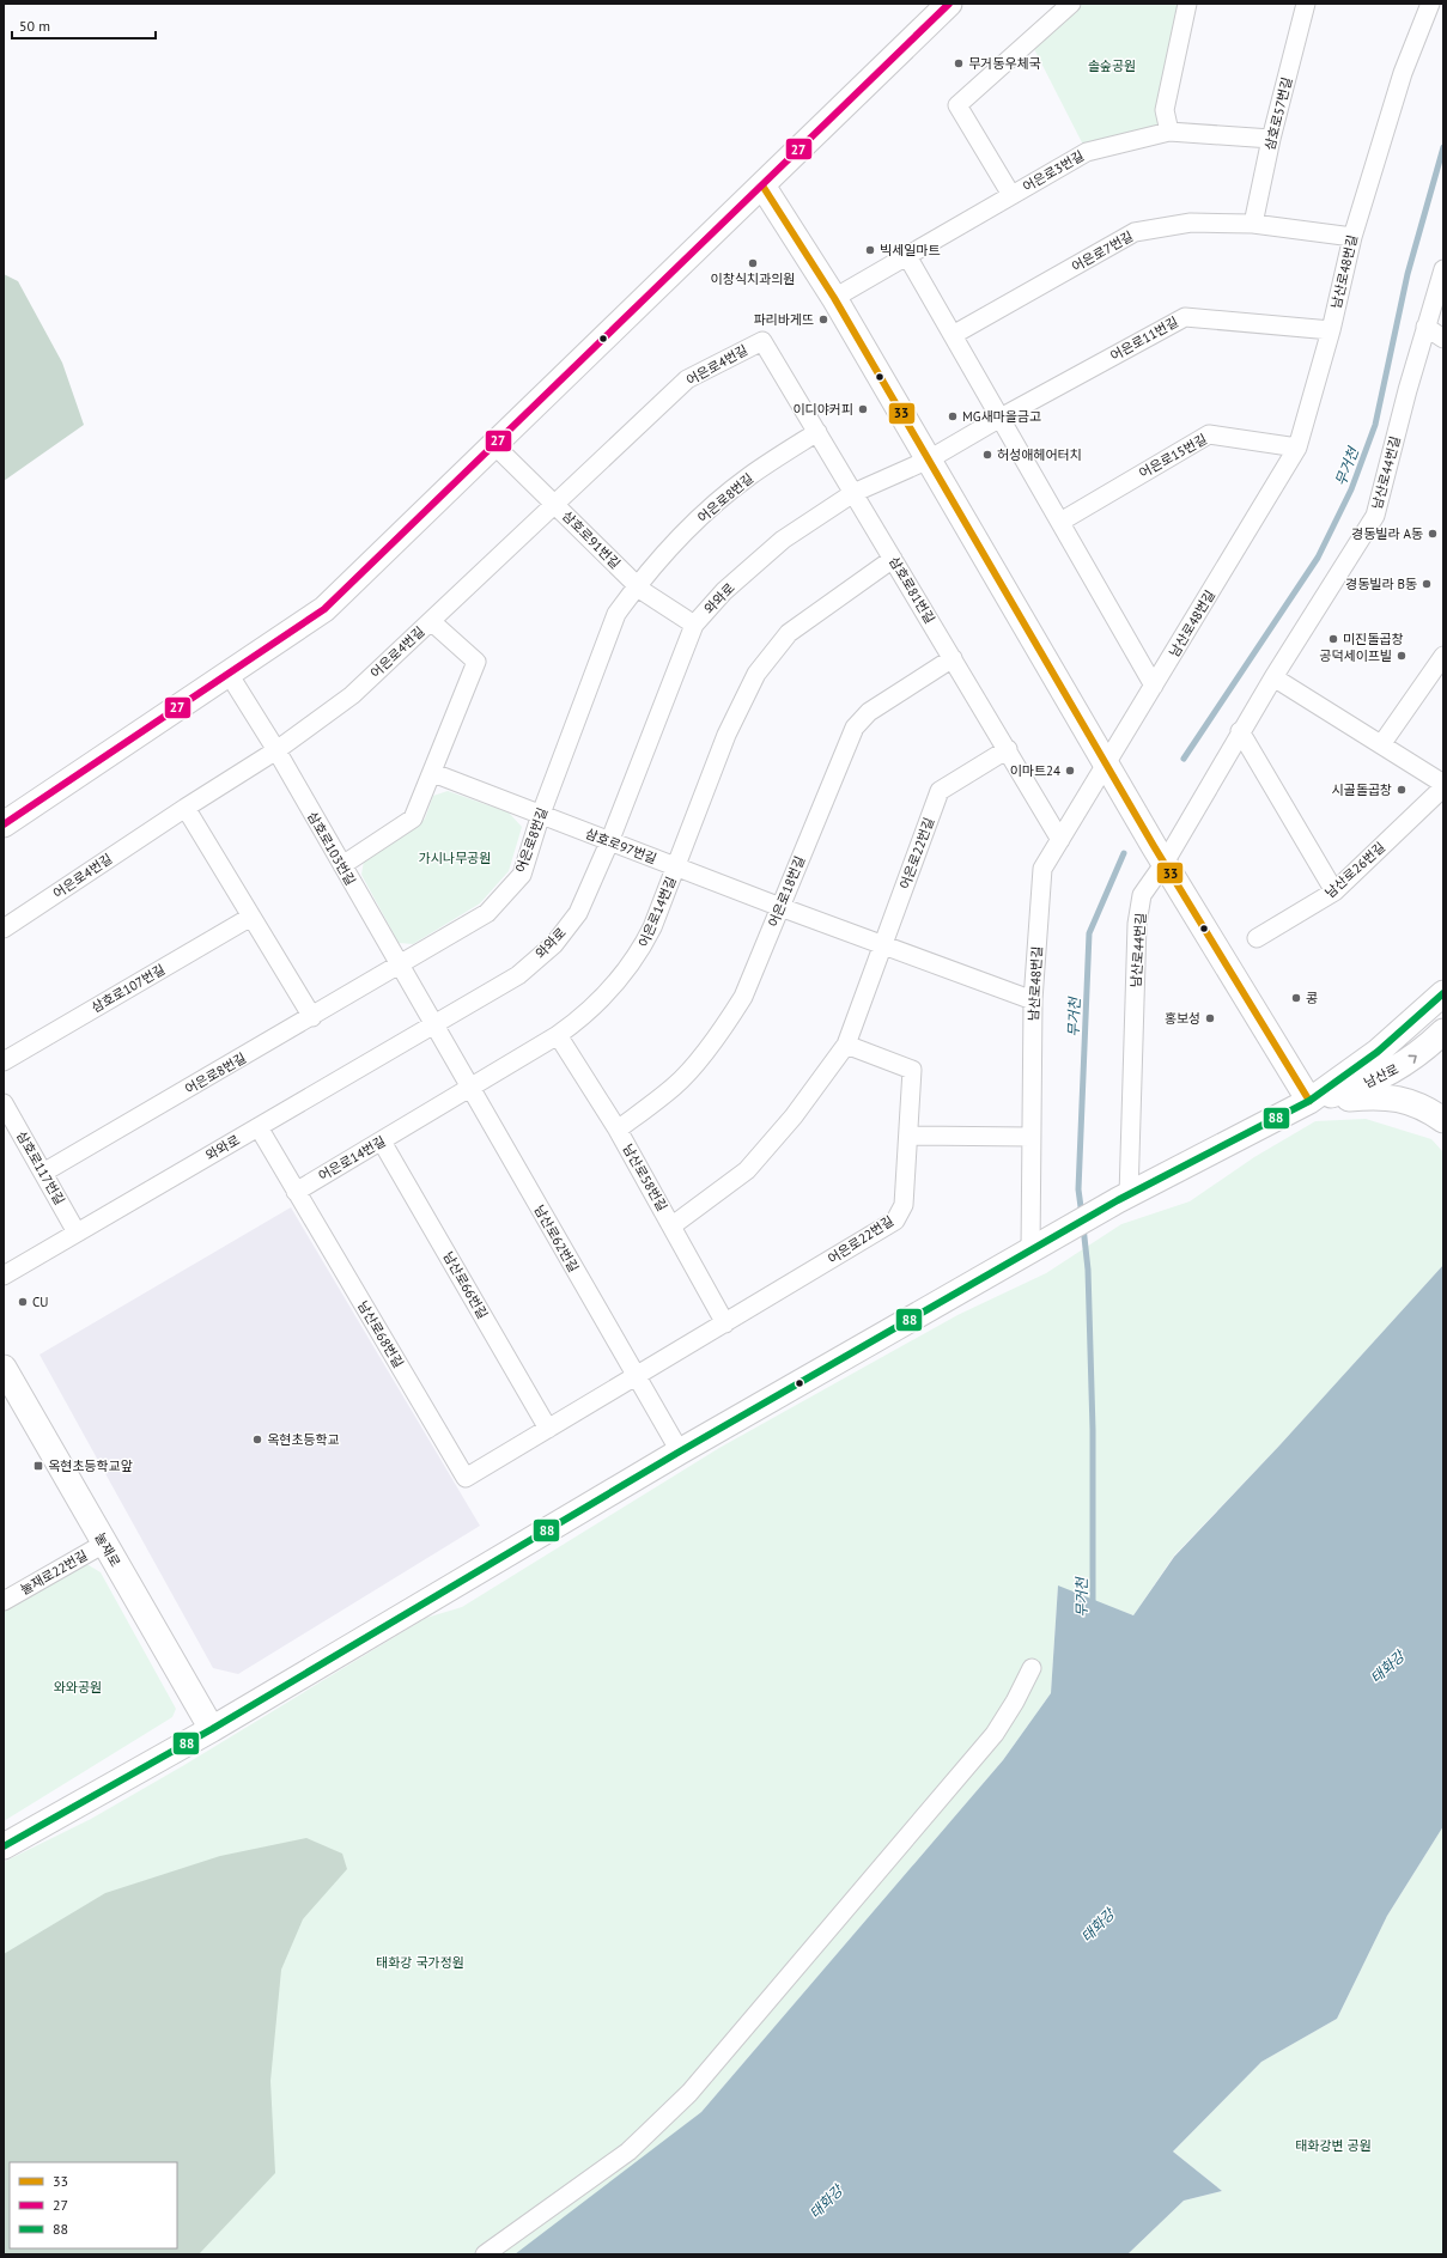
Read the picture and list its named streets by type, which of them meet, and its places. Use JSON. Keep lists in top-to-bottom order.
{
  "streets": {
    "main road": ["남산로", "눌재로"],
    "street": [
      "삼호로57번길",
      "어은로3번길",
      "어은로7번길",
      "남산로48번길",
      "어은로11번길",
      "어은로4번길",
      "어은로15번길",
      "남산로44번길",
      "어은로8번길",
      "삼호로91번길",
      "삼호로81번길",
      "와와로",
      "삼호로97번길",
      "삼호로103번길",
      "어은로22번길",
      "남산로26번길",
      "어은로18번길",
      "어은로14번길",
      "삼호로107번길",
      "삼호로117번길",
      "남산로58번길",
      "남산로62번길",
      "남산로66번길",
      "남산로68번길",
      "눌재로22번길"
    ]
  },
  "crossings": [
    ["삼호로57번길", "어은로3번길"],
    ["삼호로57번길", "어은로7번길"],
    ["어은로7번길", "남산로48번길"],
    ["남산로48번길", "어은로11번길"],
    ["남산로48번길", "어은로15번길"],
    ["남산로48번길", "삼호로81번길"],
    ["남산로48번길", "삼호로97번길"],
    ["남산로48번길", "남산로"],
    ["어은로11번길", "와와로"],
    ["어은로4번길", "삼호로91번길"],
    ["어은로4번길", "삼호로81번길"],
    ["어은로4번길", "삼호로103번길"],
    ["남산로44번길", "남산로26번길"],
    ["남산로44번길", "남산로"],
    ["어은로8번길", "삼호로91번길"],
    ["어은로8번길", "삼호로81번길"],
    ["어은로8번길", "삼호로97번길"],
    ["어은로8번길", "삼호로103번길"],
    ["어은로8번길", "삼호로117번길"],
    ["삼호로91번길", "와와로"],
    ["삼호로81번길", "와와로"],
    ["삼호로81번길", "어은로22번길"],
    ["삼호로81번길", "어은로18번길"],
    ["삼호로81번길", "어은로14번길"],
    ["와와로", "삼호로97번길"],
    ["와와로", "삼호로103번길"],
    ["와와로", "삼호로117번길"],
    ["와와로", "남산로62번길"],
    ["와와로", "남산로68번길"],
    ["삼호로97번길", "어은로22번길"],
    ["삼호로97번길", "어은로18번길"],
    ["삼호로97번길", "어은로14번길"],
    ["삼호로103번길", "남산로62번길"],
    ["어은로22번길", "남산로58번길"],
    ["어은로22번길", "남산로62번길"],
    ["어은로22번길", "남산로66번길"],
    ["어은로22번길", "남산로68번길"],
    ["어은로18번길", "남산로58번길"],
    ["어은로14번길", "남산로58번길"],
    ["어은로14번길", "남산로62번길"],
    ["어은로14번길", "남산로66번길"],
    ["어은로14번길", "남산로68번길"],
    ["남산로", "남산로62번길"],
    ["남산로", "눌재로"],
    ["눌재로", "눌재로22번길"]
  ],
  "water": ["무거천", "태화강"],
  "parks": [
    "솔숲공원",
    "가시나무공원",
    "와와공원",
    "태화강 국가정원",
    "태화강변 공원"
  ],
  "places": {
    "other": [
      "무거동우체국",
      "빅세일마트",
      "이창식치과의원",
      "파리바게뜨",
      "이디야커피",
      "MG새마을금고",
      "허성애헤어터치",
      "경동빌라 A동",
      "경동빌라 B동",
      "미진돌곱창",
      "공덕세이프빌",
      "이마트24",
      "시골돌곱창",
      "콩",
      "홍보성",
      "CU",
      "옥현초등학교"
    ],
    "transit": ["옥현초등학교앞"]
  },
  "lines": ["transit line 27", "transit line 33", "transit line 88"],
  "legend": ["33", "27", "88"],
  "scale_bar": "50 m"
}
